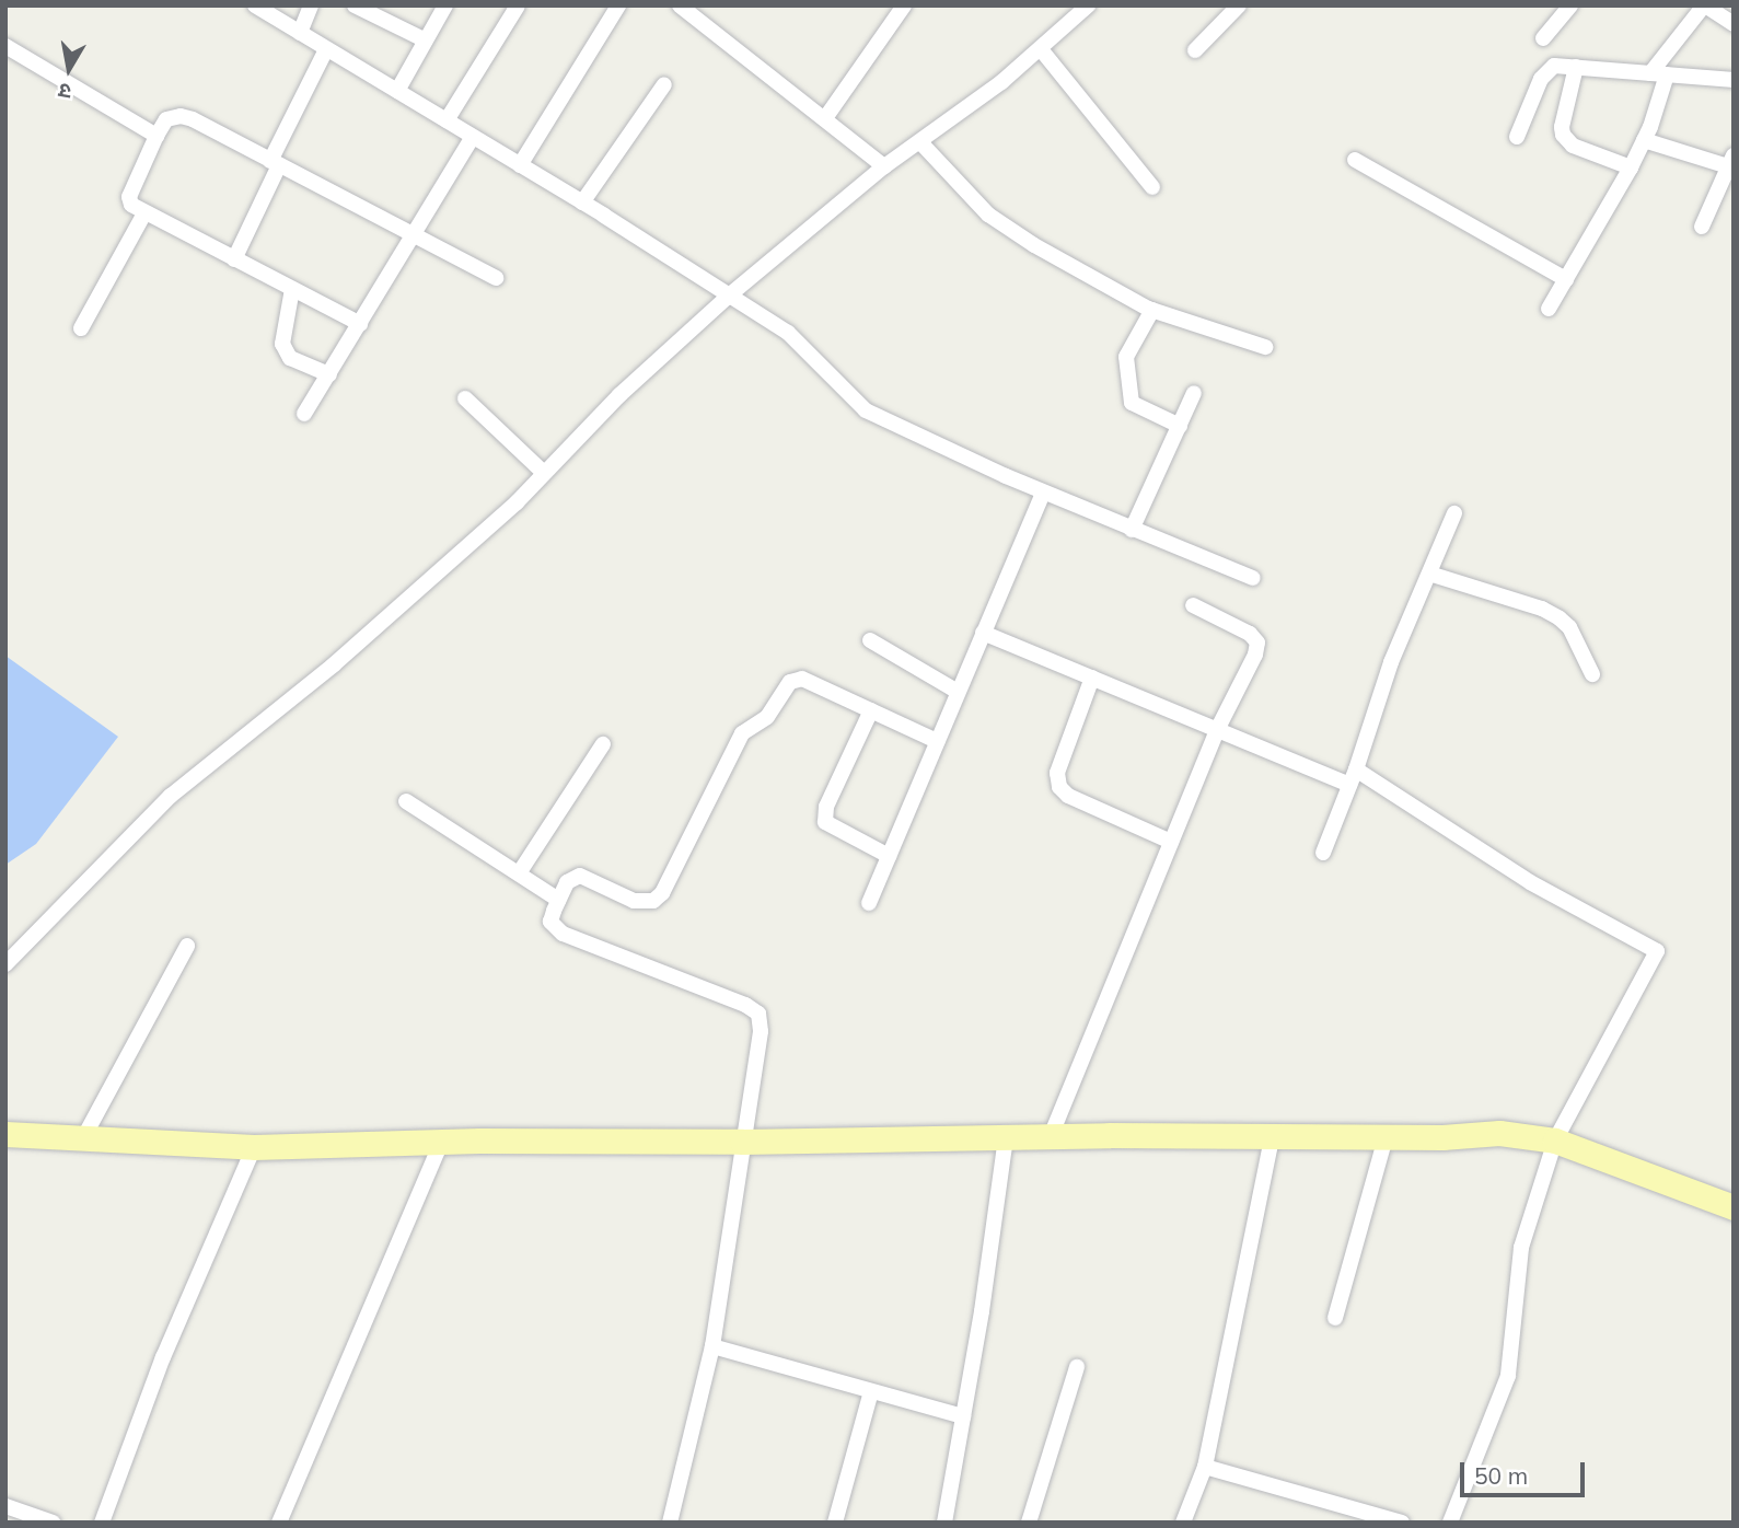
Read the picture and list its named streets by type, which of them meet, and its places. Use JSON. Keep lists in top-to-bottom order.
{
  "scale_bar": "50 m",
  "north": "bottom"
}
